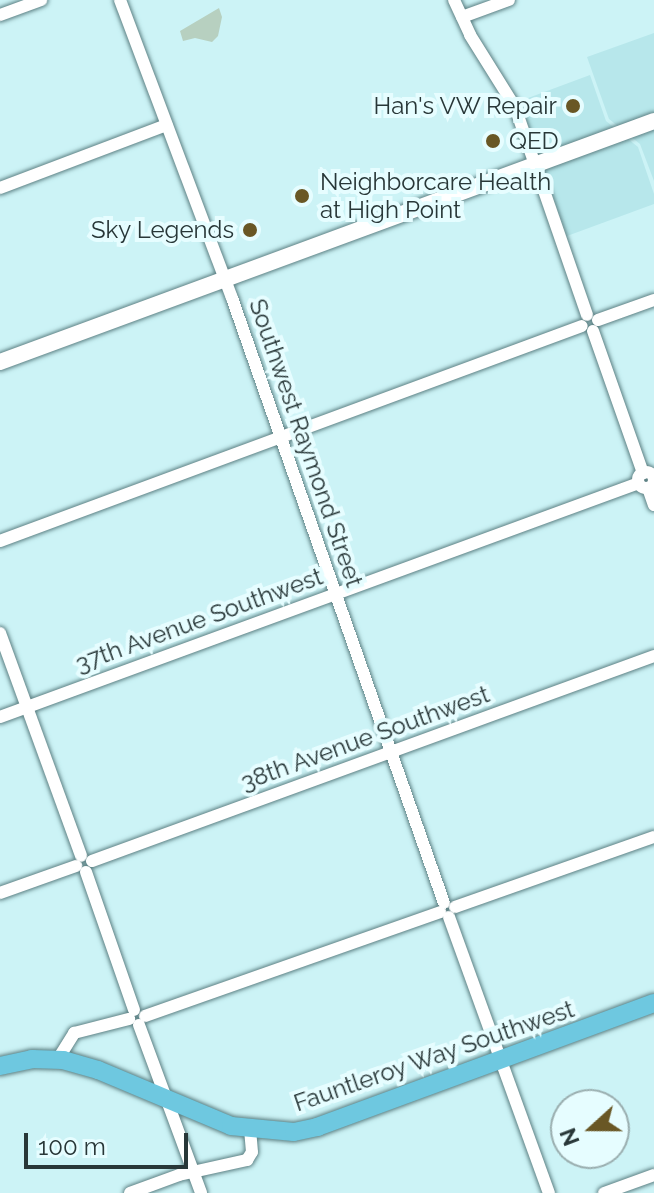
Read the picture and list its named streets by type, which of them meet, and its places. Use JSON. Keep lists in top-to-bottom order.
{
  "streets": {
    "main road": ["Fauntleroy Way Southwest"],
    "street": ["Southwest Raymond Street", "37th Avenue Southwest", "38th Avenue Southwest"]
  },
  "crossings": [
    ["Southwest Raymond Street", "37th Avenue Southwest"],
    ["Southwest Raymond Street", "38th Avenue Southwest"],
    ["Southwest Raymond Street", "Fauntleroy Way Southwest"]
  ],
  "places": [
    "Han's VW Repair",
    "QED",
    "Neighborcare Health at High Point",
    "Sky Legends"
  ],
  "scale_bar": "100 m",
  "north": "left"
}
